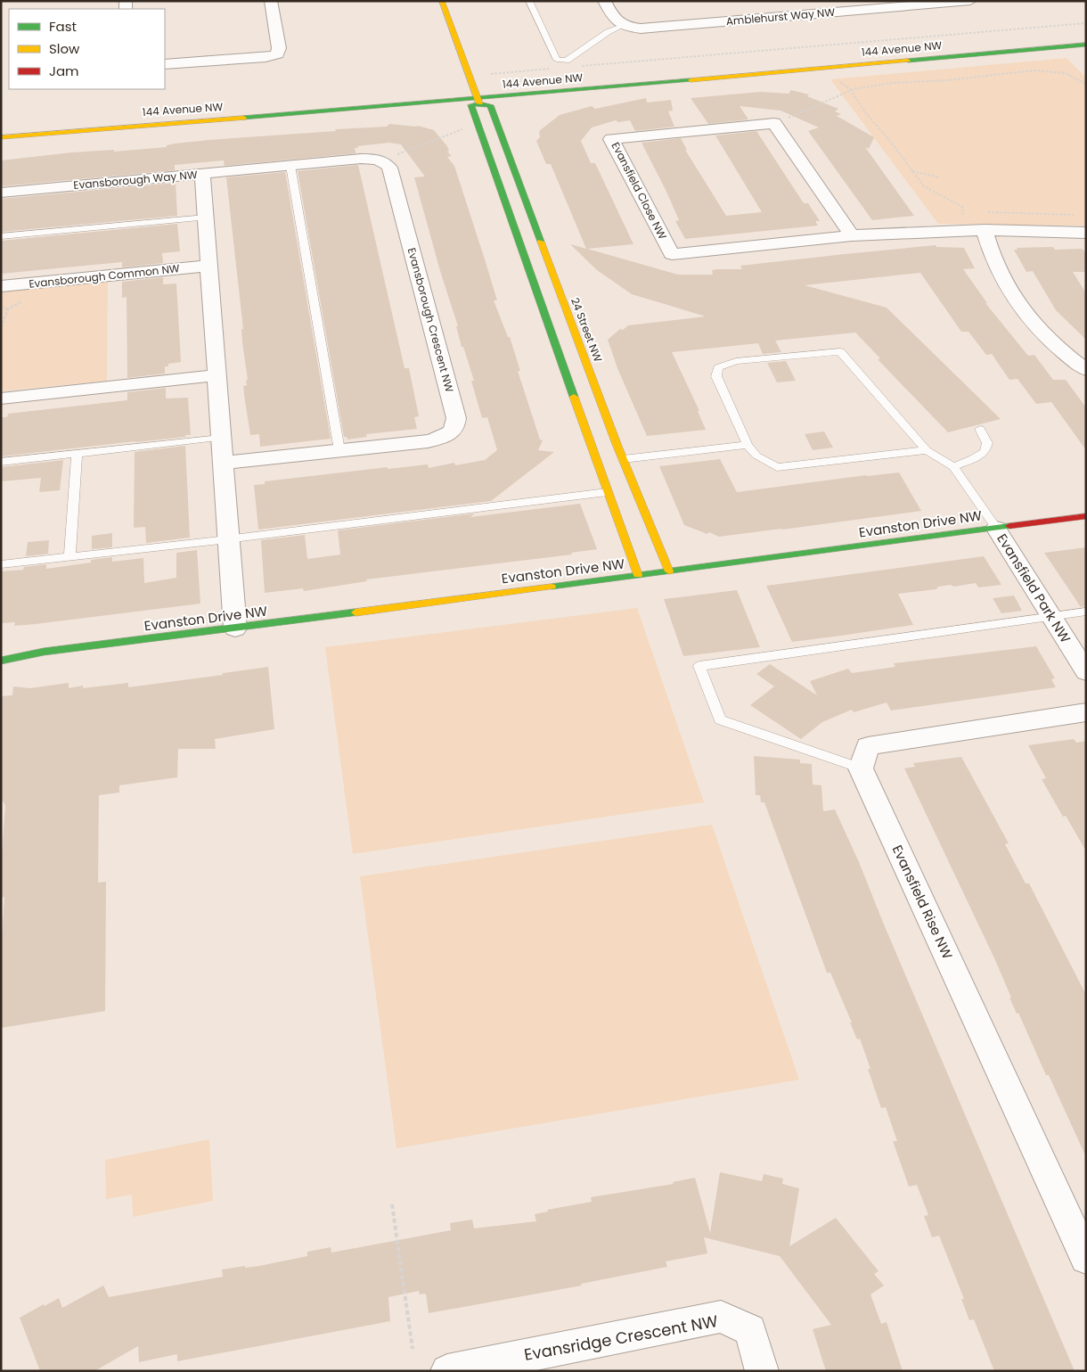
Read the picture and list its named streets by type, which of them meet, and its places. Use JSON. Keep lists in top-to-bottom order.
{
  "streets": {
    "street": [
      "Amblehurst Way NW",
      "144 Avenue NW",
      "Evansborough Way NW",
      "Evansfield Close NW",
      "Evansborough Common NW",
      "Evansborough Crescent NW",
      "24 Street NW",
      "Evanston Drive NW",
      "Evansfield Park NW",
      "Evansfield Rise NW",
      "Evansridge Crescent NW"
    ]
  },
  "crossings": [
    ["144 Avenue NW", "24 Street NW"],
    ["Evansborough Way NW", "Evansborough Common NW"],
    ["Evansborough Way NW", "Evansborough Crescent NW"],
    ["Evansborough Way NW", "Evanston Drive NW"],
    ["24 Street NW", "Evanston Drive NW"],
    ["Evanston Drive NW", "Evansfield Park NW"]
  ],
  "legend": ["Fast", "Slow", "Jam"]
}
